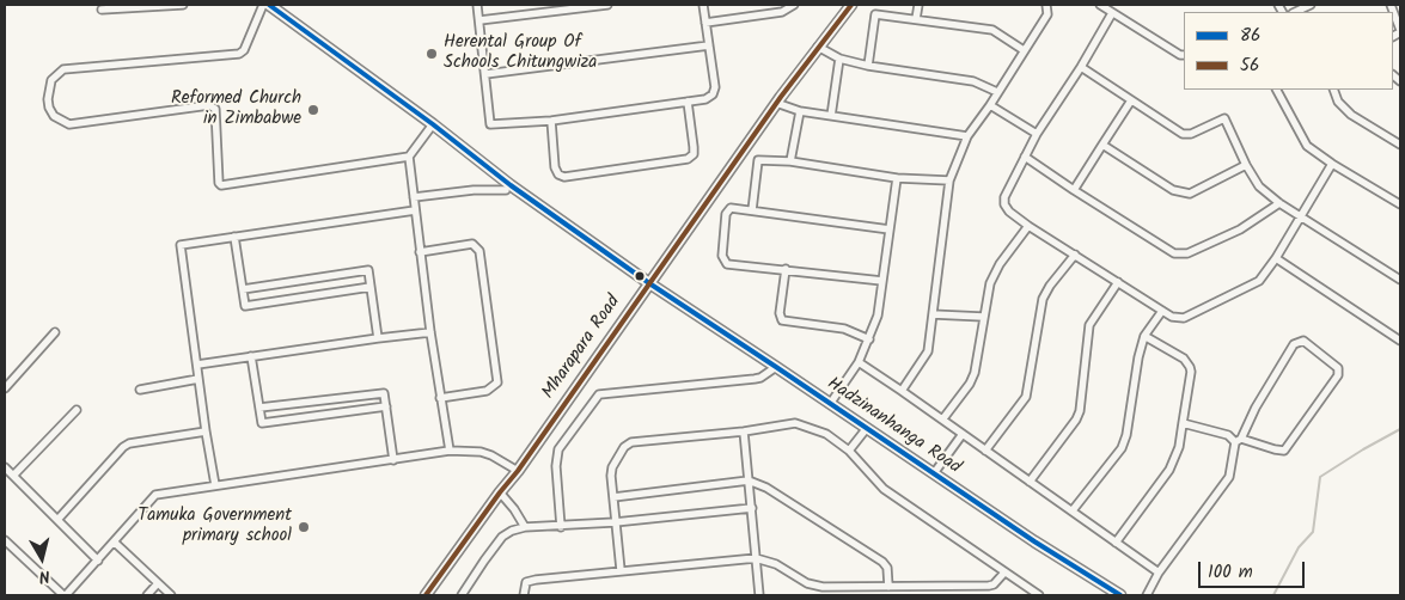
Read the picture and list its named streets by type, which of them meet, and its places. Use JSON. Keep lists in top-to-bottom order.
{
  "streets": {
    "street": ["Mharapara Road", "Hadzinanhanga Road"]
  },
  "crossings": [
    ["Mharapara Road", "Hadzinanhanga Road"]
  ],
  "places": ["Herental Group Of Schools Chitungwiza", "Reformed Church in Zimbabwe", "Tamuka Government primary school"],
  "lines": ["transit line 86", "transit line 56"],
  "legend": ["86", "56"],
  "scale_bar": "100 m",
  "north": "bottom"
}
